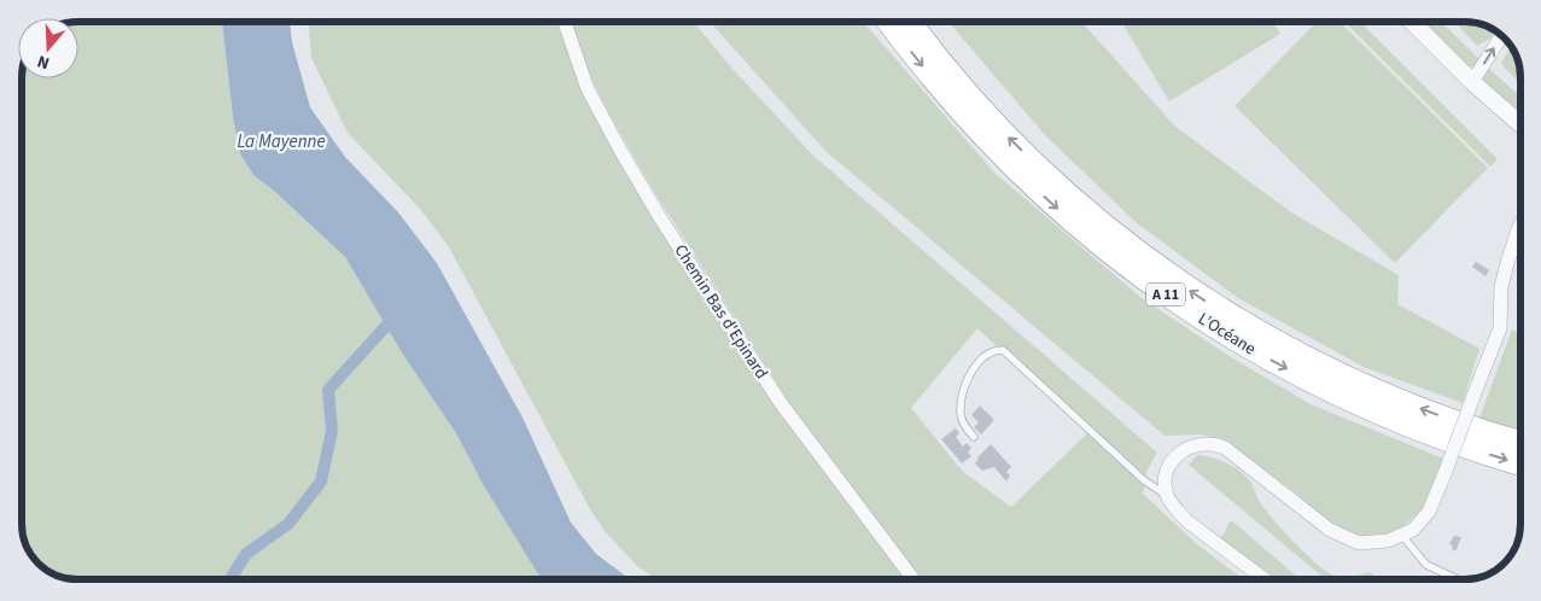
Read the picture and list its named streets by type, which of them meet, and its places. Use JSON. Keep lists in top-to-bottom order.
{
  "streets": {
    "highway": ["A 11", "L’Océane"],
    "street": ["Chemin Bas d'Epinard"]
  },
  "water": ["La Mayenne"],
  "north": "bottom"
}
